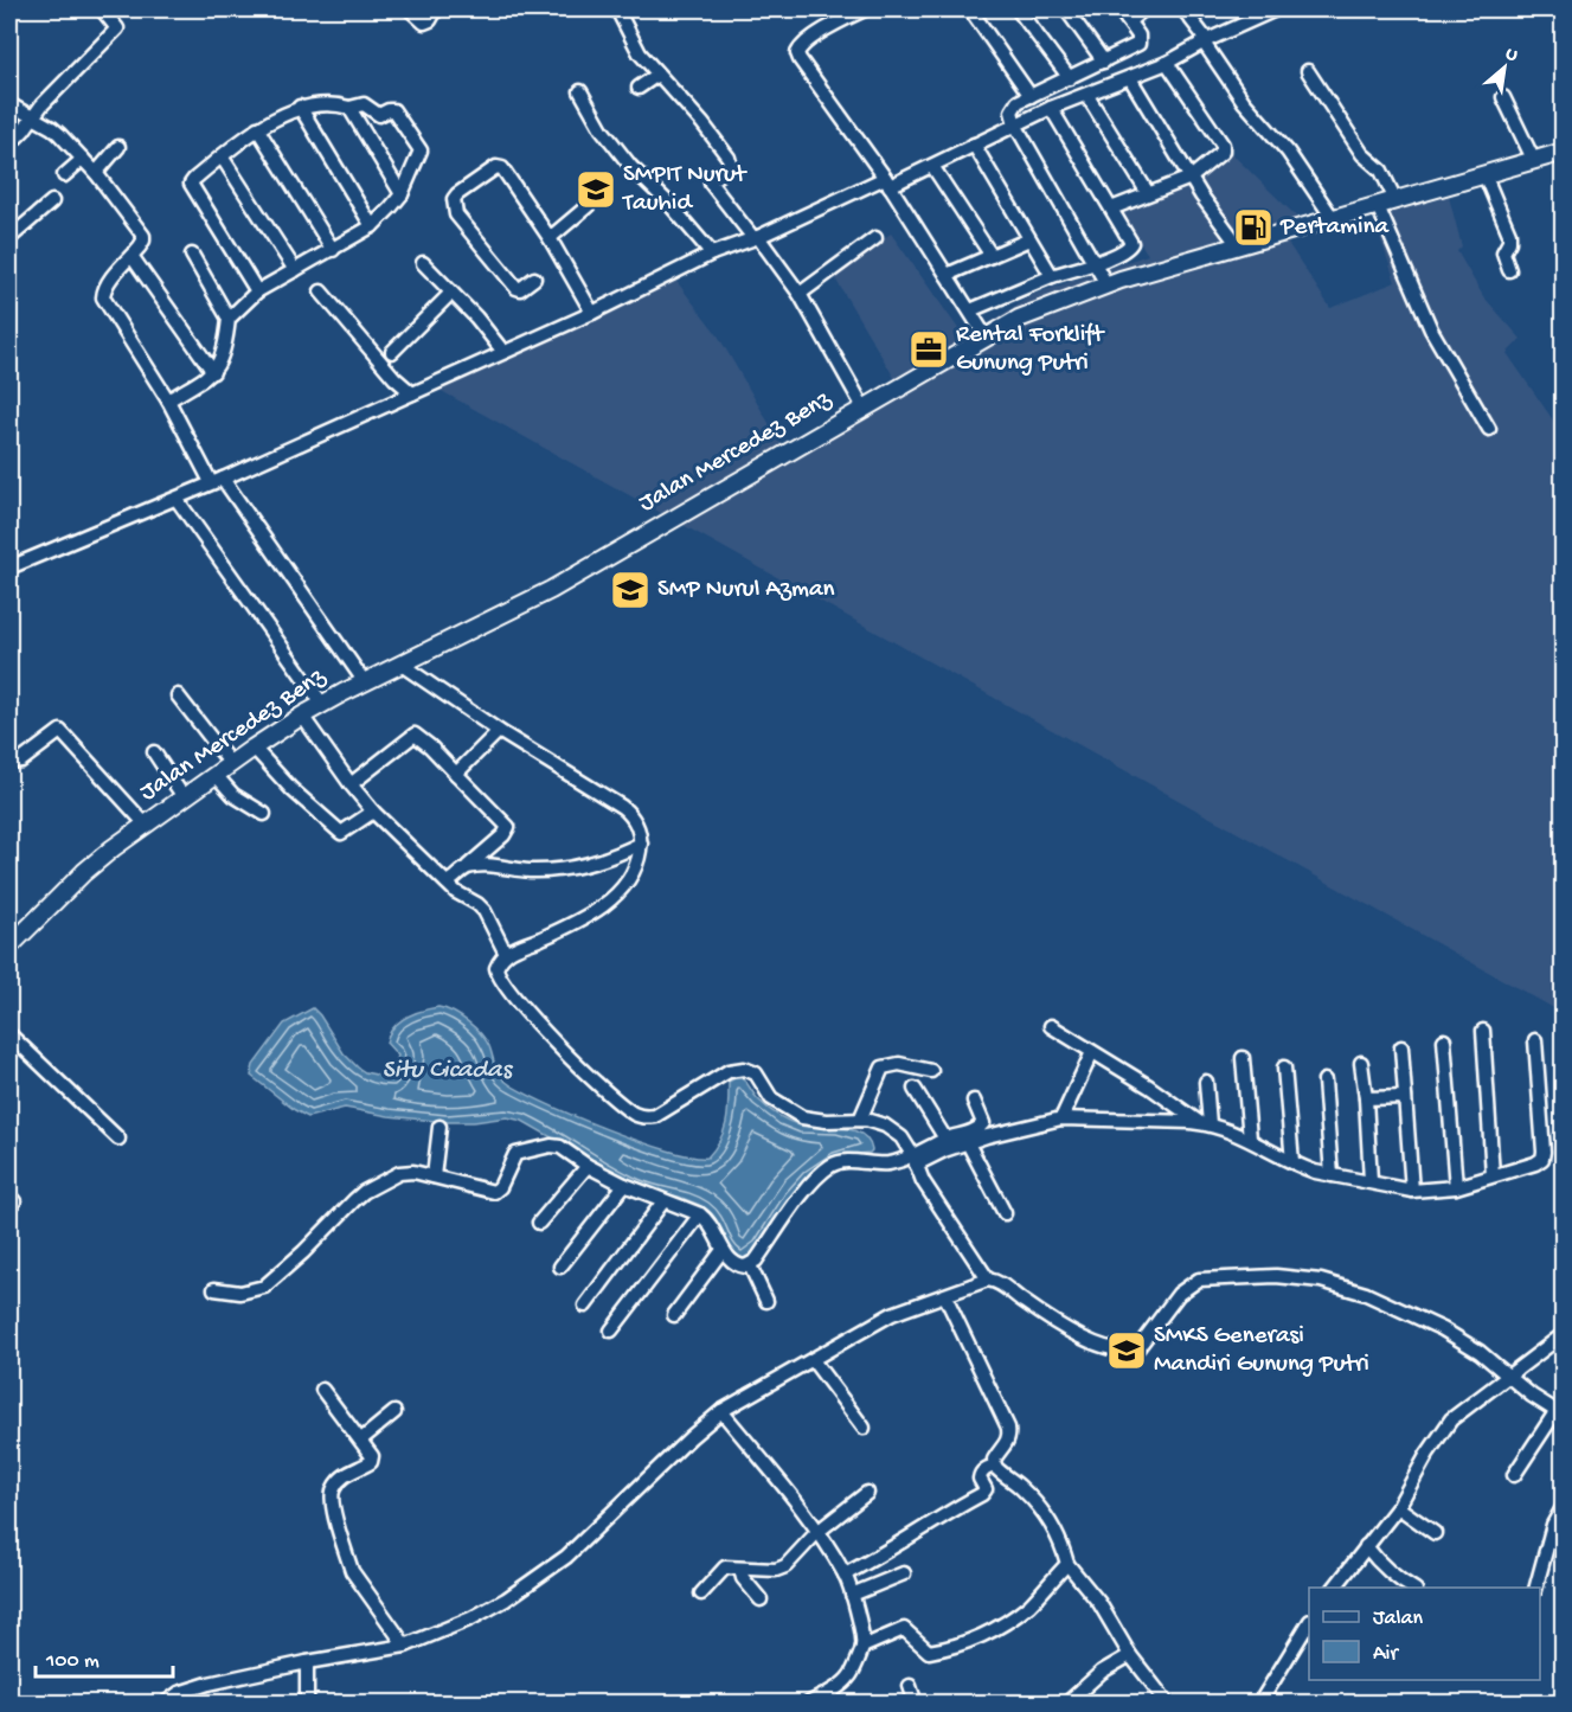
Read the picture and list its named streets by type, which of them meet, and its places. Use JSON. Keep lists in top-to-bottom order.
{
  "streets": {
    "main road": ["Jalan Mercedez Benz"]
  },
  "water": ["Situ Cicadas"],
  "places": {
    "school or university": ["SMPIT Nurut Tauhid", "SMP Nurul Azman", "SMKS Generasi Mandiri Gunung Putri"],
    "fuel station": ["Pertamina"],
    "office": ["Rental Forklift Gunung Putri"]
  },
  "legend": ["Jalan", "Air"],
  "scale_bar": "100 m",
  "north": "top right"
}
